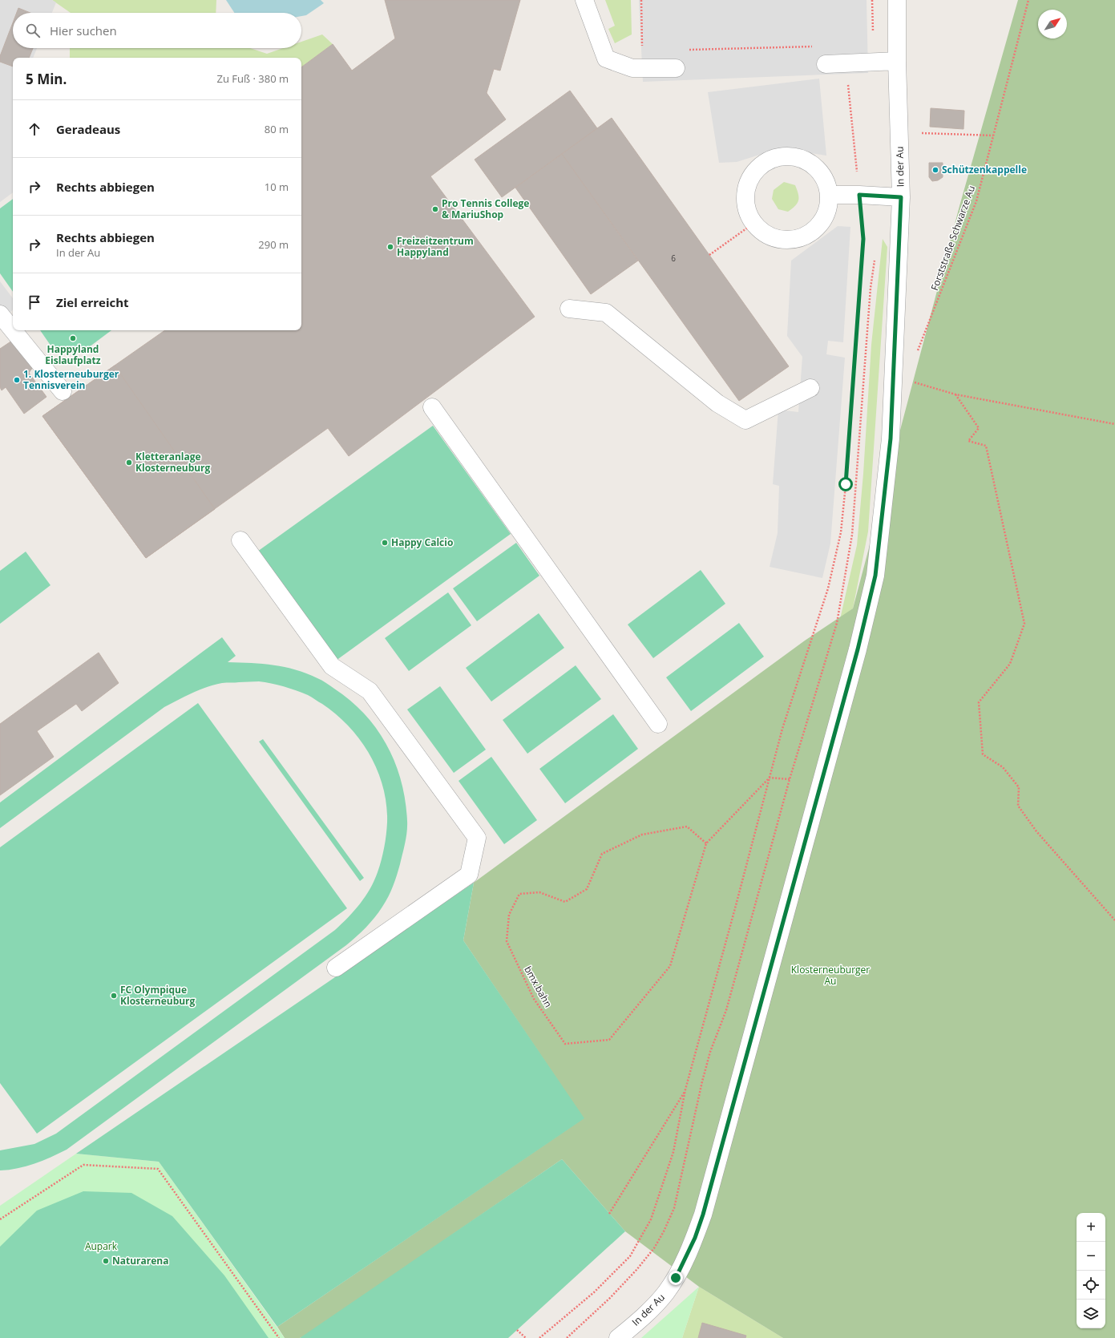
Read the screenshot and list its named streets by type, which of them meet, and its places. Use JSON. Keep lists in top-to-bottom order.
{
  "streets": {
    "street": ["In der Au"],
    "path": ["Forststraße Schwarze Au", "bmx.bahn"]
  },
  "parks": ["Klosterneuburger Au", "Aupark"],
  "places": [
    "Schützenkappelle",
    "Pro Tennis College & MariuShop",
    "Freizeitzentrum Happyland",
    "Happyland Eislaufplatz",
    "1. Klosterneuburger Tennisverein",
    "Kletteranlage Klosterneuburg",
    "Happy Calcio",
    "FC Olympique Klosterneuburg",
    "Naturarena"
  ],
  "house_numbers": ["6"],
  "north": "top right",
  "page": {
    "search": "Hier suchen",
    "heading": ["5 Min.", "Zu Fuß · 380 m"],
    "list": [
      ["Geradeaus", "80 m"],
      ["Rechts abbiegen", "10 m"],
      ["Rechts abbiegen", "In der Au", "290 m"],
      "Ziel erreicht"
    ],
    "map_buttons": ["+", "−"]
  }
}
